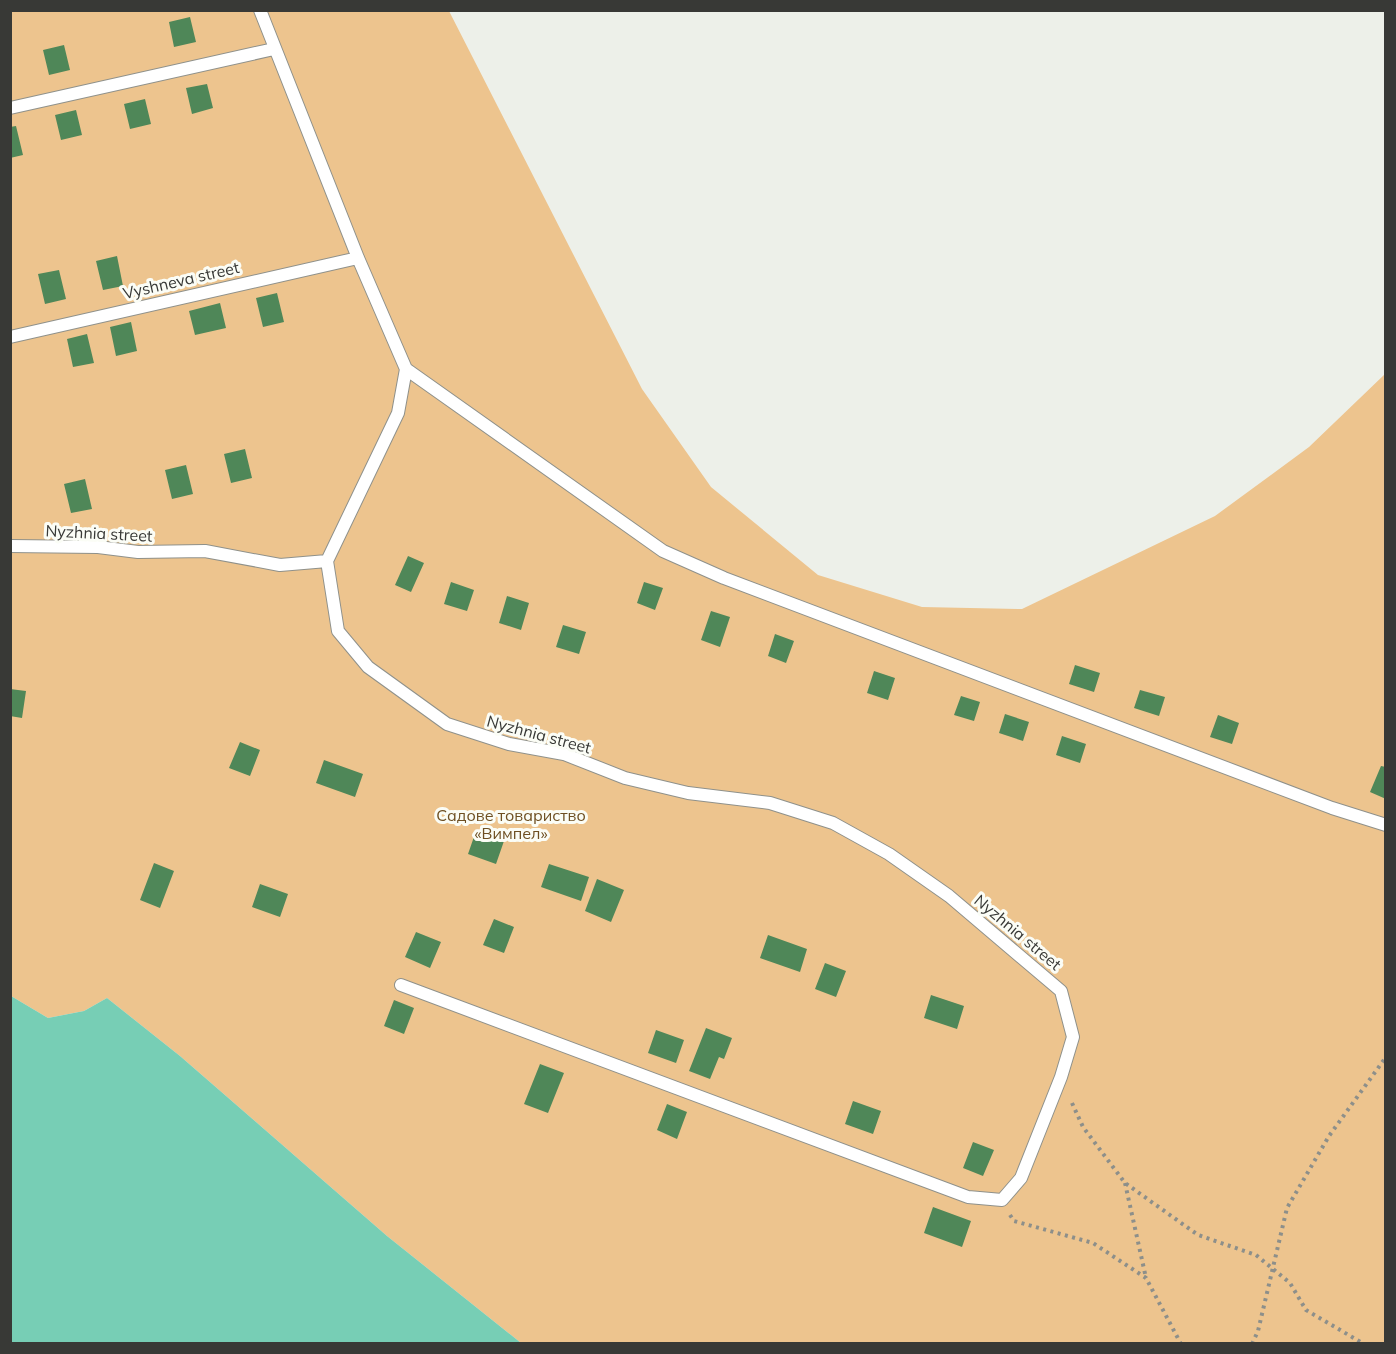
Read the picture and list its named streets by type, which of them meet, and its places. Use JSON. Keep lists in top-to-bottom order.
{
  "streets": {
    "lane": ["Vyshneva street", "Nyzhnia street"]
  },
  "parks": ["Садове товариство «Вимпел»"]
}
